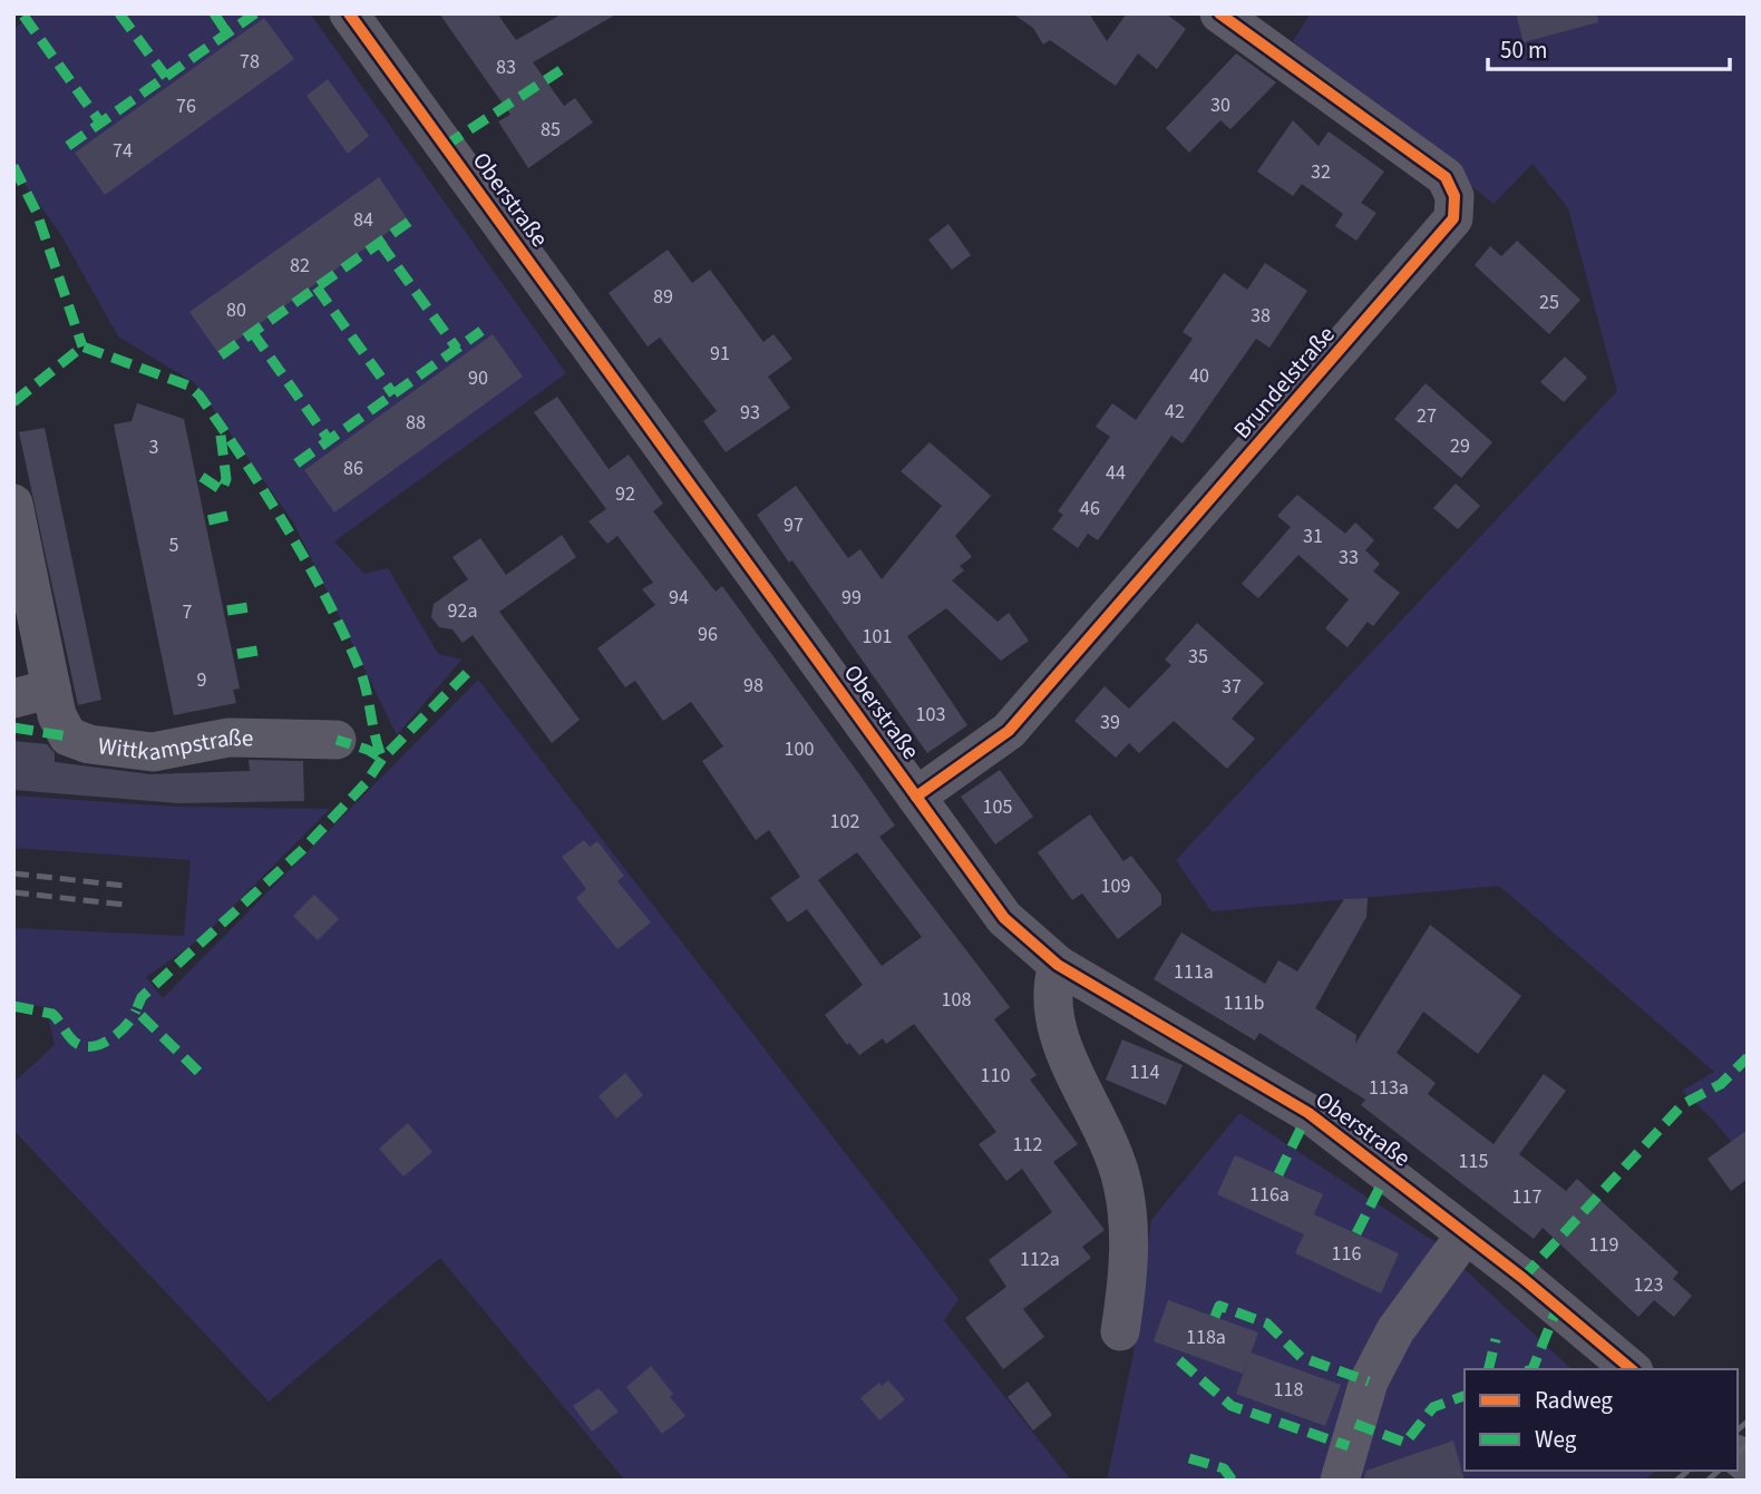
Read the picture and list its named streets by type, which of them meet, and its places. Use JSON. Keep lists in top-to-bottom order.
{
  "streets": {
    "street": ["Oberstraße", "Brundelstraße", "Wittkampstraße"]
  },
  "crossings": [
    ["Oberstraße", "Brundelstraße"]
  ],
  "house_numbers": [
    "78",
    "83",
    "30",
    "76",
    "85",
    "74",
    "32",
    "84",
    "82",
    "89",
    "25",
    "80",
    "38",
    "91",
    "40",
    "90",
    "42",
    "93",
    "27",
    "88",
    "29",
    "3",
    "86",
    "44",
    "92",
    "46",
    "97",
    "31",
    "5",
    "33",
    "94",
    "99",
    "92a",
    "7",
    "96",
    "101",
    "35",
    "9",
    "98",
    "37",
    "103",
    "39",
    "100",
    "105",
    "102",
    "109",
    "111a",
    "108",
    "111b",
    "114",
    "110",
    "113a",
    "112",
    "115",
    "116a",
    "117",
    "119",
    "116",
    "112a",
    "123",
    "118a",
    "118"
  ],
  "legend": ["Radweg", "Weg"],
  "scale_bar": "50 m"
}
